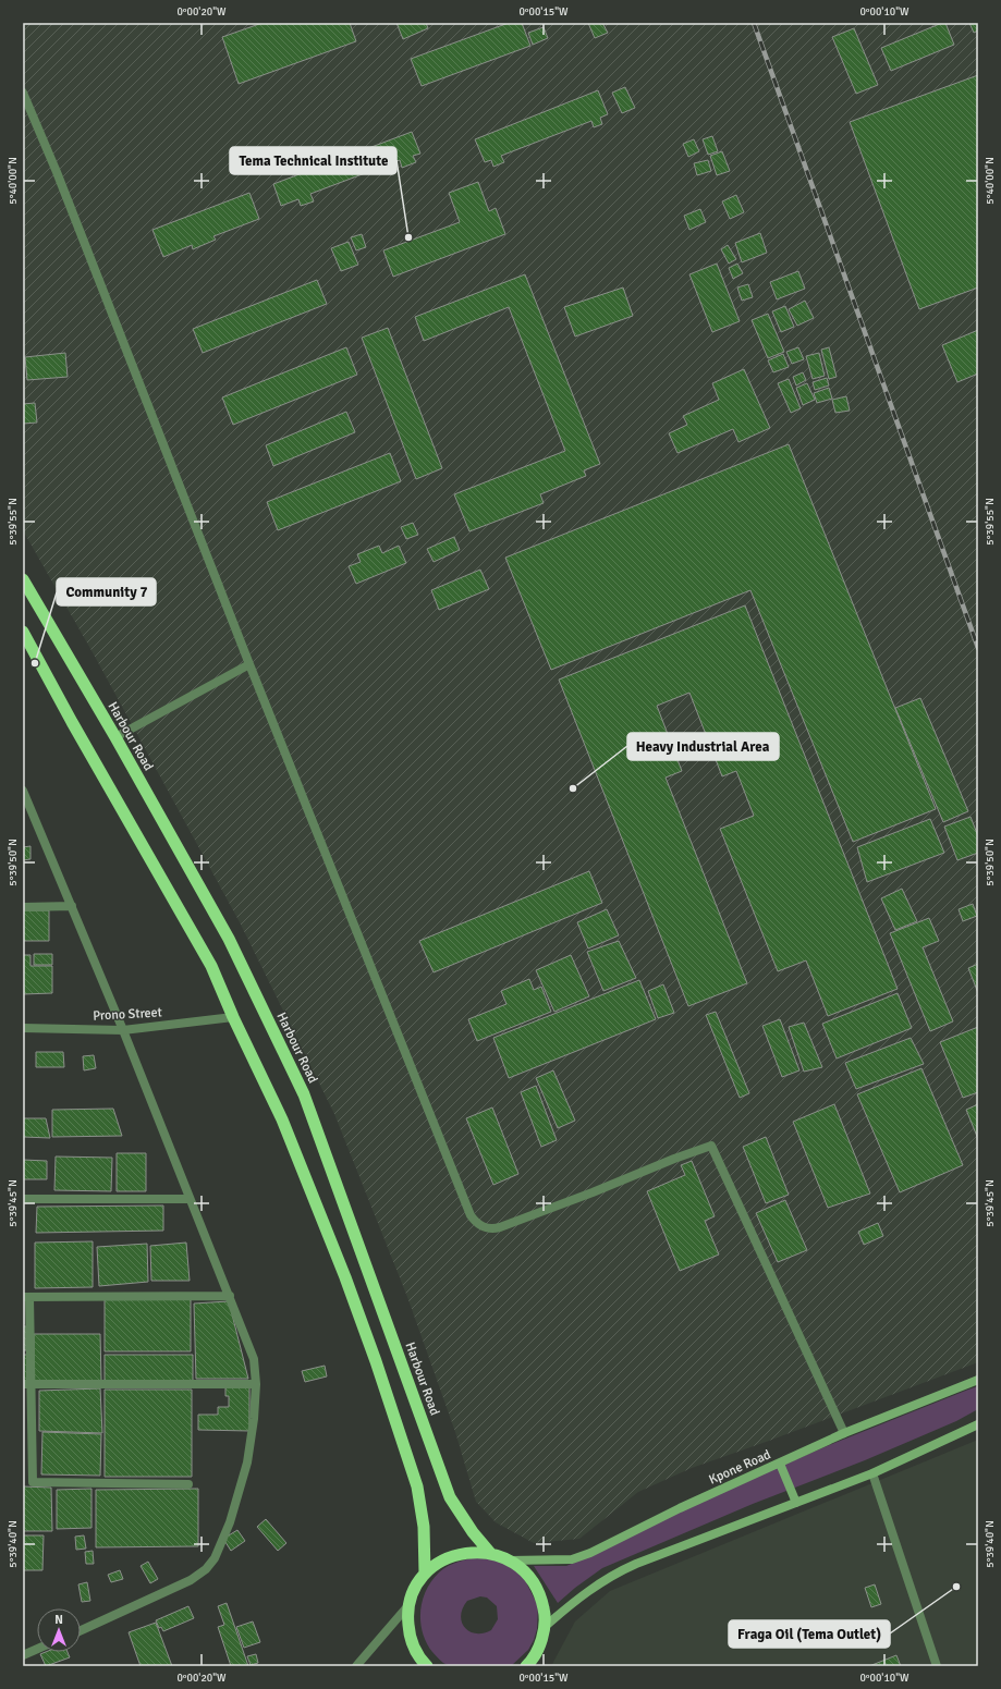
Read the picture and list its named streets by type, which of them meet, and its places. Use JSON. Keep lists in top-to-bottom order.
{
  "streets": {
    "highway": ["Harbour Road"],
    "main road": ["Kpone Road"],
    "street": ["Prono Street"]
  },
  "places": [
    "Tema Technical Institute",
    "Community 7",
    "Heavy Industrial Area",
    "Fraga Oil (Tema Outlet)"
  ],
  "north": "top",
  "coordinates": [
    "0°00'20\"W",
    "0°00'15\"W",
    "0°00'10\"W",
    "5°40'00\"N",
    "5°39'55\"N",
    "5°39'50\"N",
    "5°39'45\"N",
    "5°39'40\"N"
  ]
}
